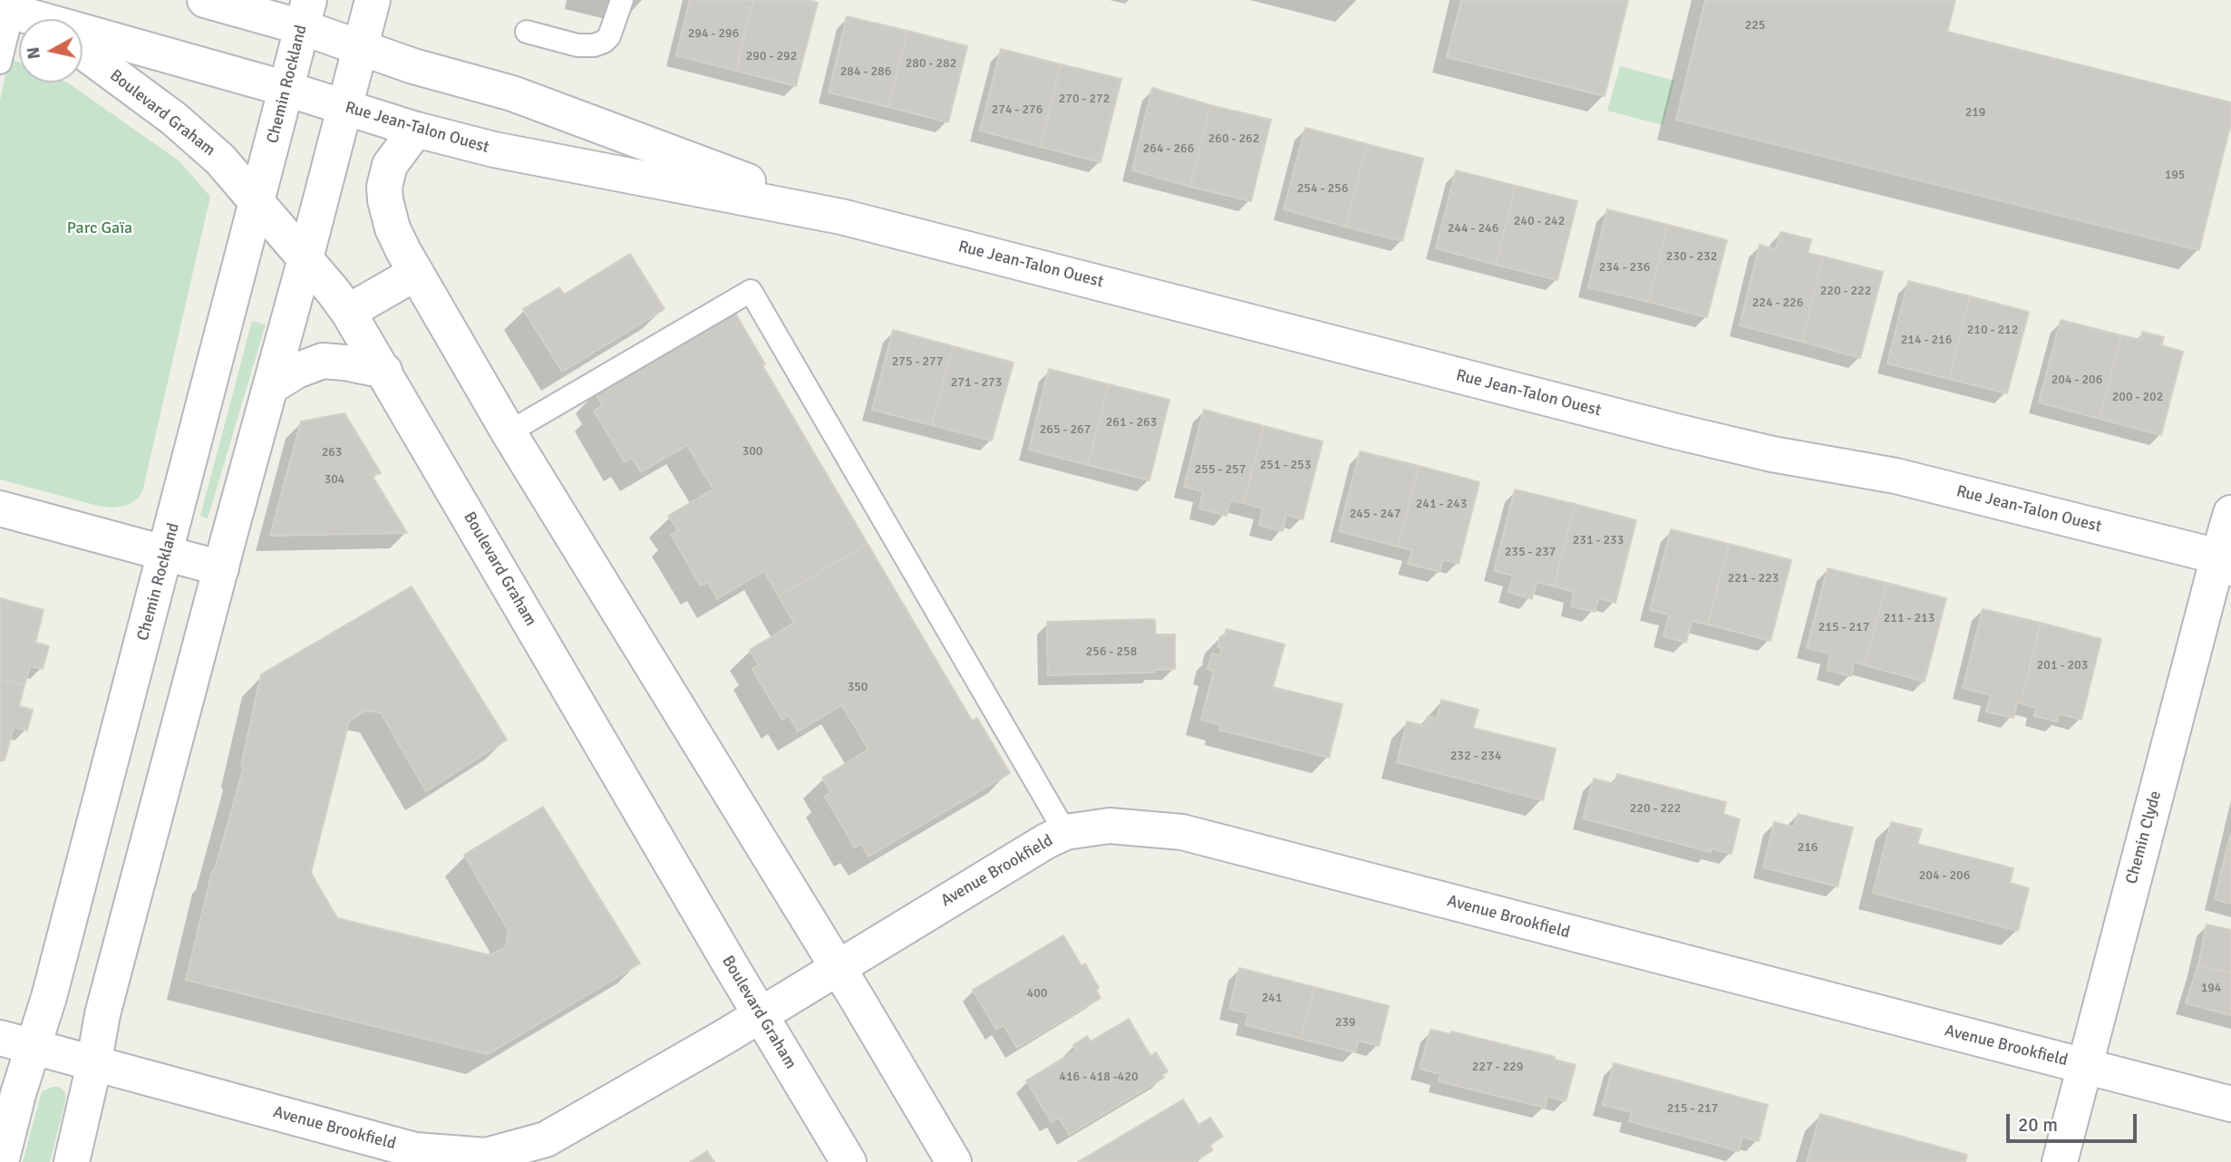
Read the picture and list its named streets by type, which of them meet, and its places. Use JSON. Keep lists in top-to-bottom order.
{
  "streets": {
    "street": [
      "Chemin Rockland",
      "Boulevard Graham",
      "Rue Jean-Talon Ouest",
      "Chemin Clyde",
      "Avenue Brookfield"
    ]
  },
  "crossings": [
    ["Chemin Rockland", "Boulevard Graham"],
    ["Chemin Rockland", "Rue Jean-Talon Ouest"],
    ["Chemin Rockland", "Avenue Brookfield"],
    ["Boulevard Graham", "Avenue Brookfield"],
    ["Rue Jean-Talon Ouest", "Chemin Clyde"],
    ["Chemin Clyde", "Avenue Brookfield"]
  ],
  "parks": ["Parc Gaïa"],
  "house_numbers": [
    "225",
    "294 - 296",
    "290 - 292",
    "280 - 282",
    "284 - 286",
    "270 - 272",
    "274 - 276",
    "219",
    "260 - 262",
    "264 - 266",
    "195",
    "254 - 256",
    "240 - 242",
    "244 - 246",
    "230 - 232",
    "234 - 236",
    "220 - 222",
    "224 - 226",
    "210 - 212",
    "214 - 216",
    "275 - 277",
    "204 - 206",
    "271 - 273",
    "200 - 202",
    "261 - 263",
    "265 - 267",
    "300",
    "263",
    "251 - 253",
    "255 - 257",
    "304",
    "241 - 243",
    "245 - 247",
    "231 - 233",
    "235 - 237",
    "221 - 223",
    "211 - 213",
    "215 - 217",
    "256 - 258",
    "201 - 203",
    "350",
    "232 - 234",
    "220 - 222",
    "216",
    "204 - 206",
    "194",
    "400",
    "241",
    "239",
    "227 - 229",
    "416 - 418 -420",
    "215 - 217"
  ],
  "scale_bar": "20 m",
  "north": "left"
}
